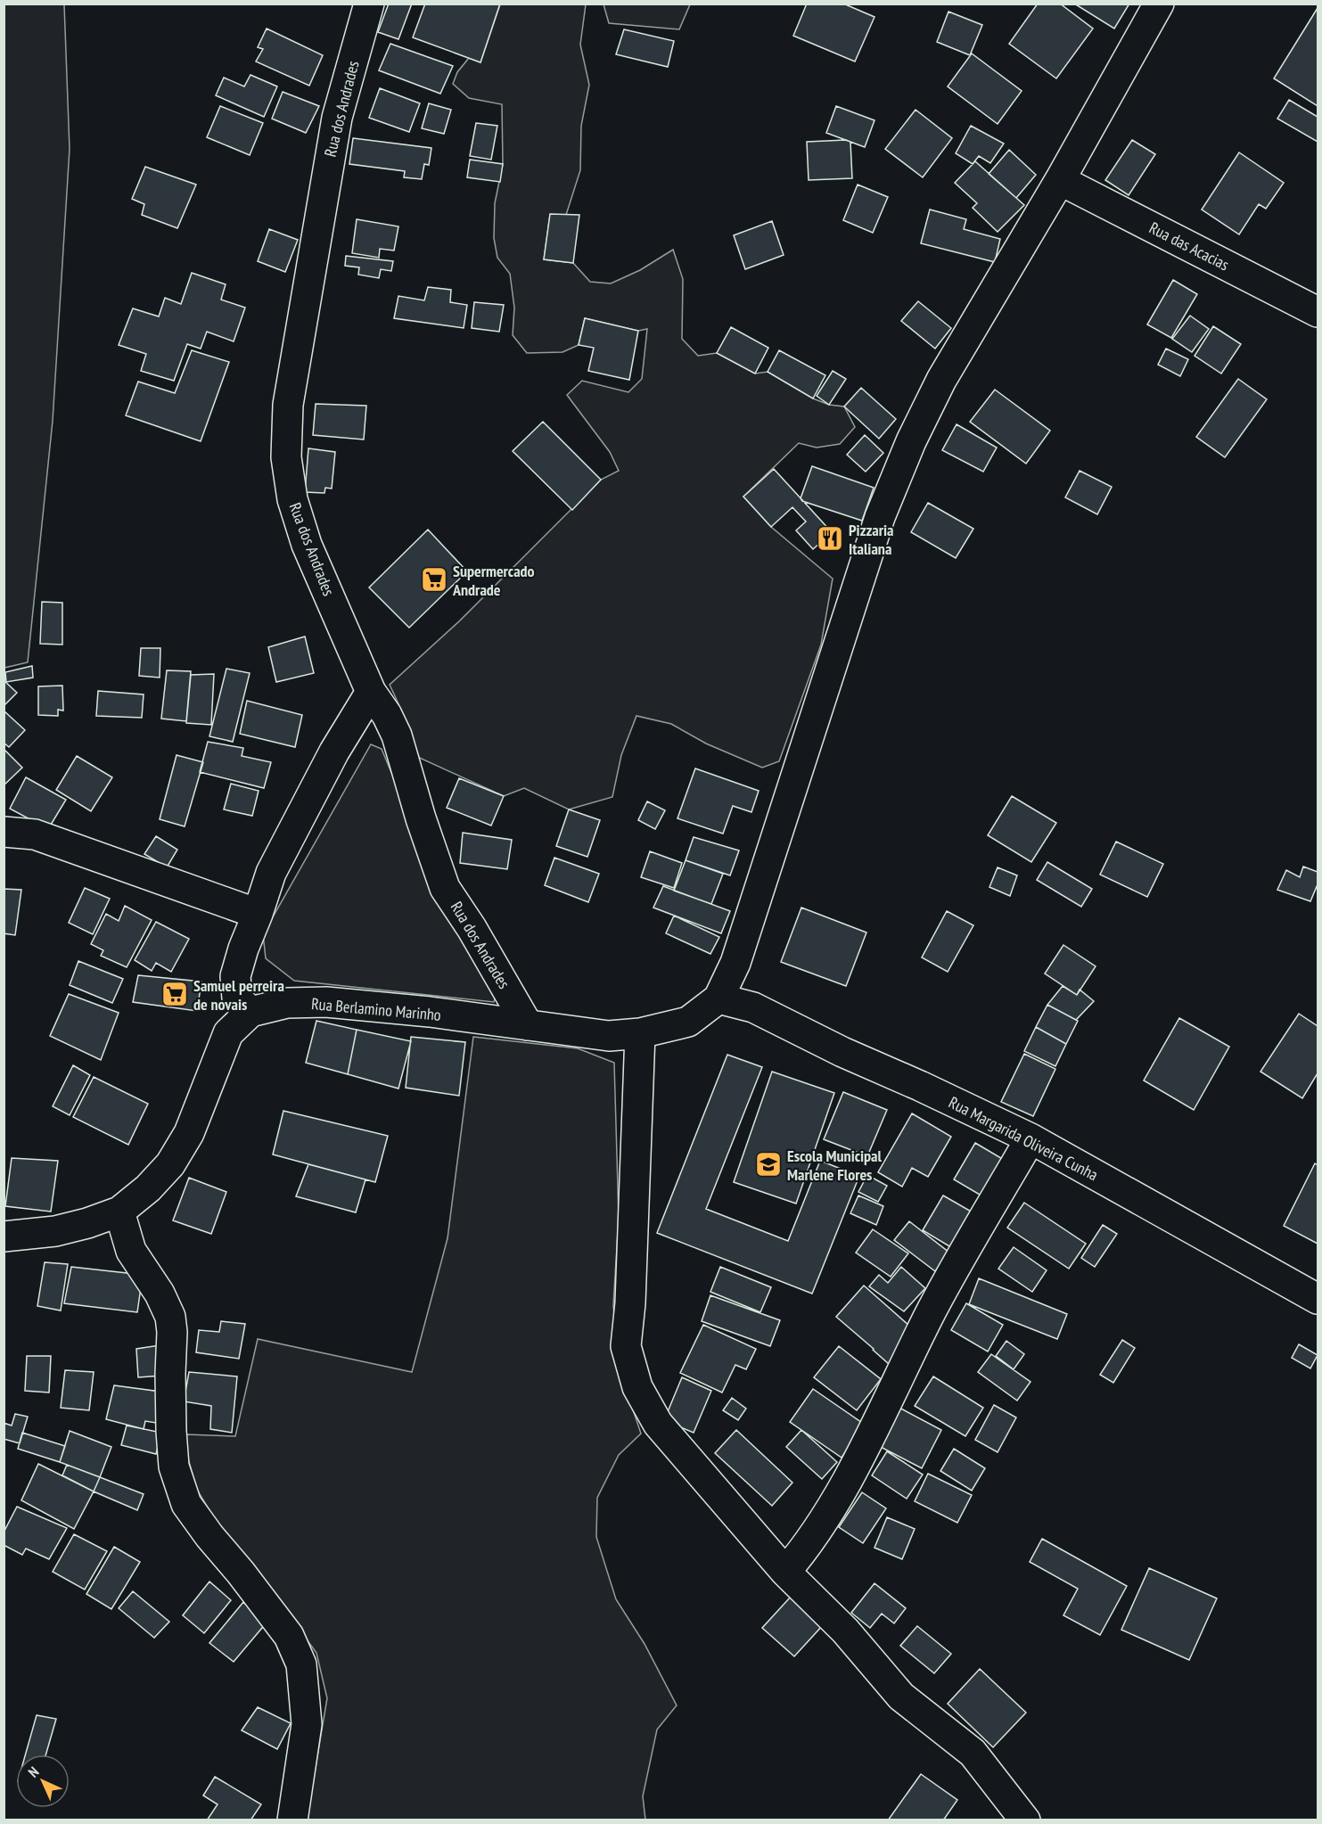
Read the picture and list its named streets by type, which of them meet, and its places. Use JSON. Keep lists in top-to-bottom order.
{
  "streets": {
    "street": [
      "Rua dos Andrades",
      "Rua das Acacias",
      "Rua Berlamino Marinho",
      "Rua Margarida Oliveira Cunha"
    ]
  },
  "crossings": [
    ["Rua dos Andrades", "Rua Berlamino Marinho"],
    ["Rua das Acacias", "Rua Berlamino Marinho"],
    ["Rua Berlamino Marinho", "Rua Margarida Oliveira Cunha"]
  ],
  "places": {
    "restaurant": ["Pizzaria Italiana"],
    "supermarket": ["Supermercado Andrade", "Samuel perreira de novais"],
    "school or university": ["Escola Municipal Marlene Flores"]
  },
  "north": "top left"
}
